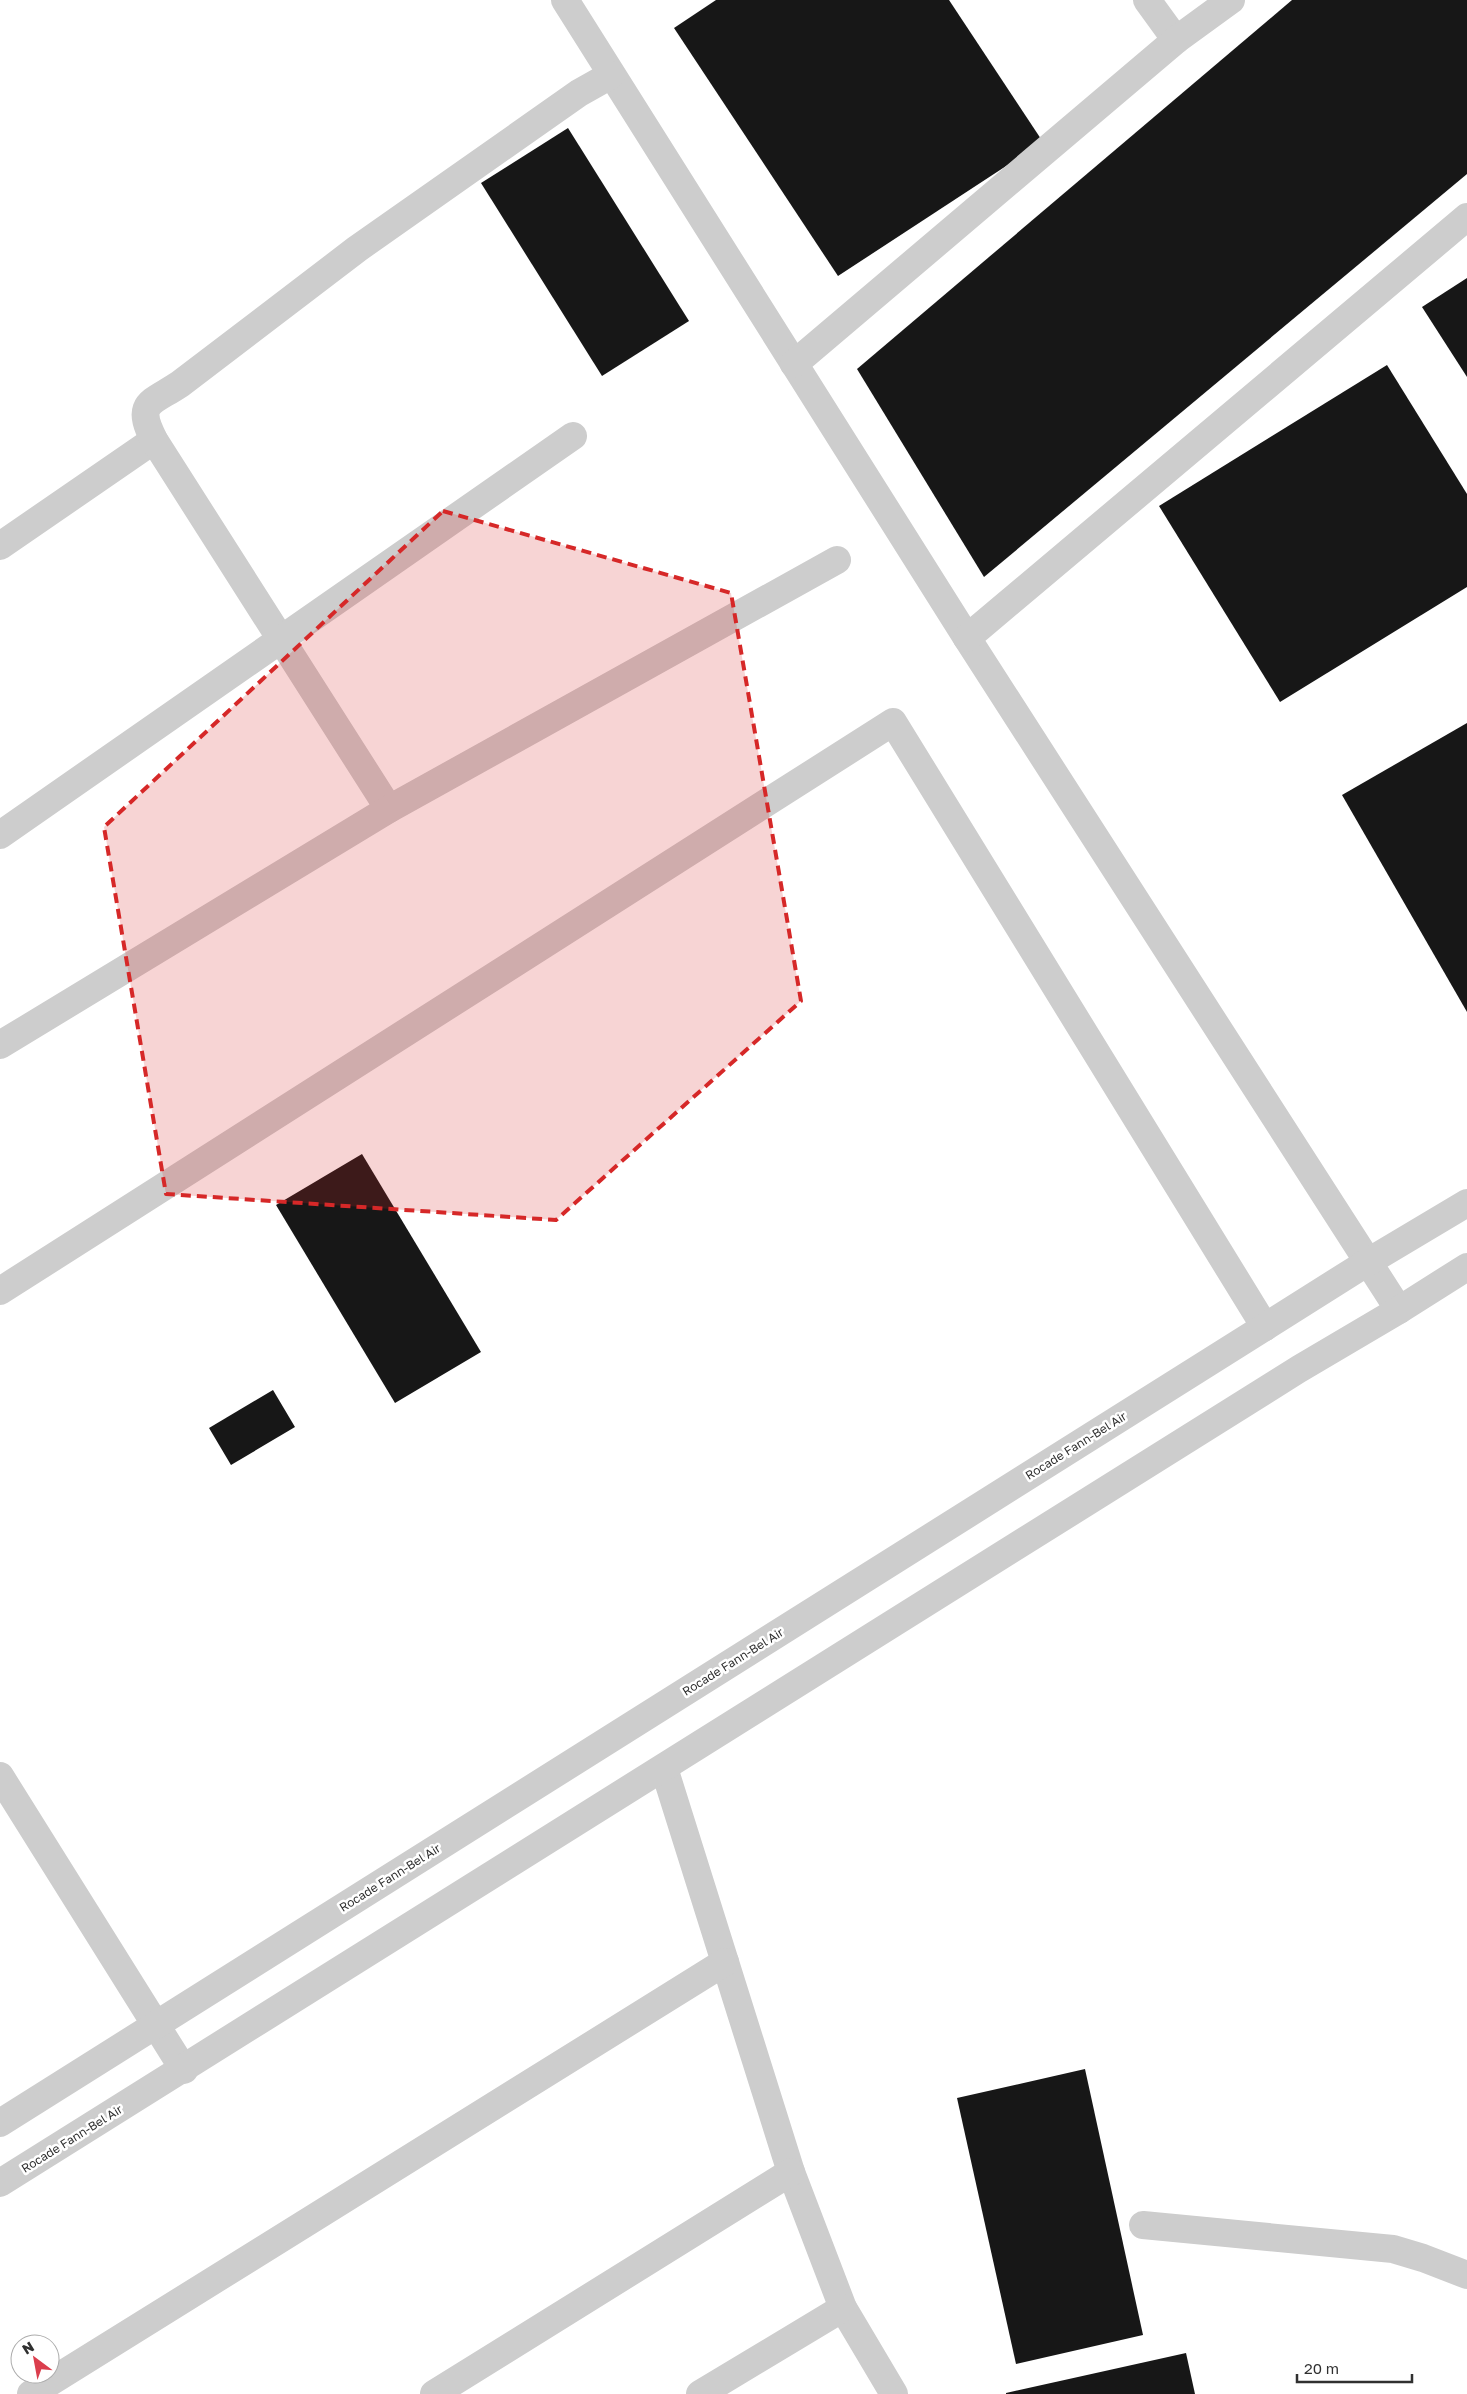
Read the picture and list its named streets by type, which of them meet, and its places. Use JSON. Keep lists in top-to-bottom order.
{
  "streets": {
    "street": ["Rocade Fann-Bel Air"]
  },
  "scale_bar": "20 m",
  "north": "top left"
}
